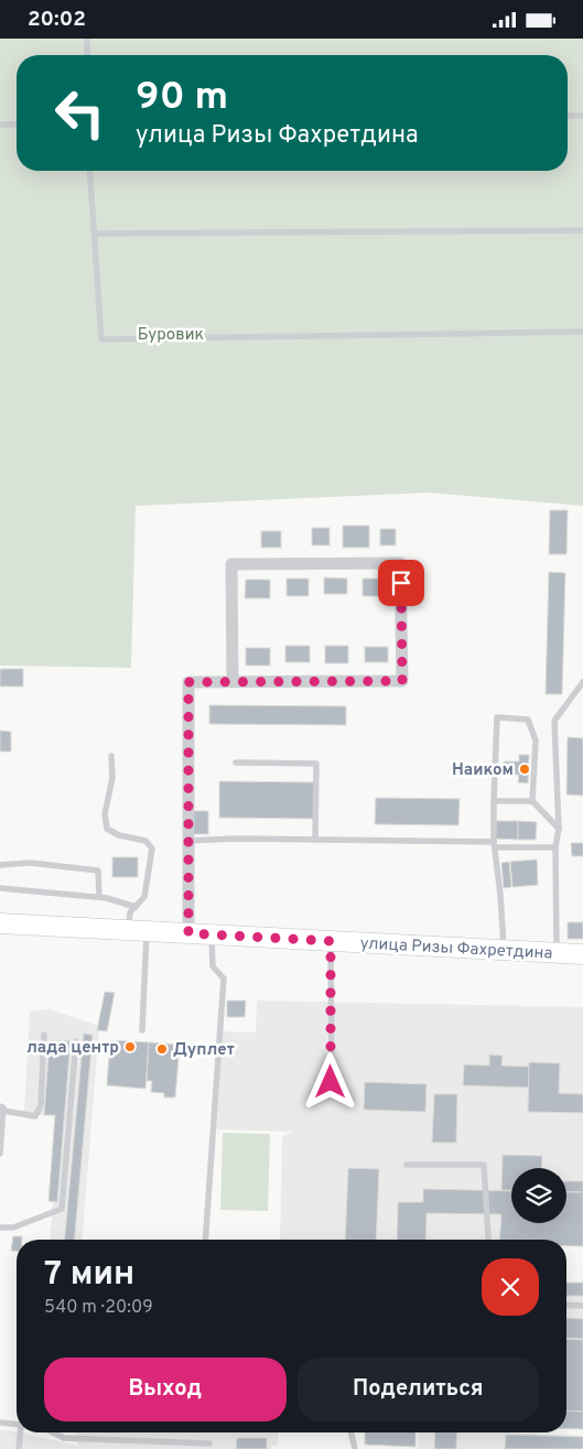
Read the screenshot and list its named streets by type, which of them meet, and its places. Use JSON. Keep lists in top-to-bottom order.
{
  "streets": {
    "main road": ["улица Ризы Фахретдина"]
  },
  "parks": ["Буровик"],
  "places": ["Наиком", "лада центр", "Дуплет"],
  "page": {
    "status": "20:02",
    "turn": ["90 m", "улица Ризы Фахретдина"],
    "heading": ["7 мин", "540 m · 20:09"],
    "buttons": ["Выход", "Поделиться"]
  }
}
